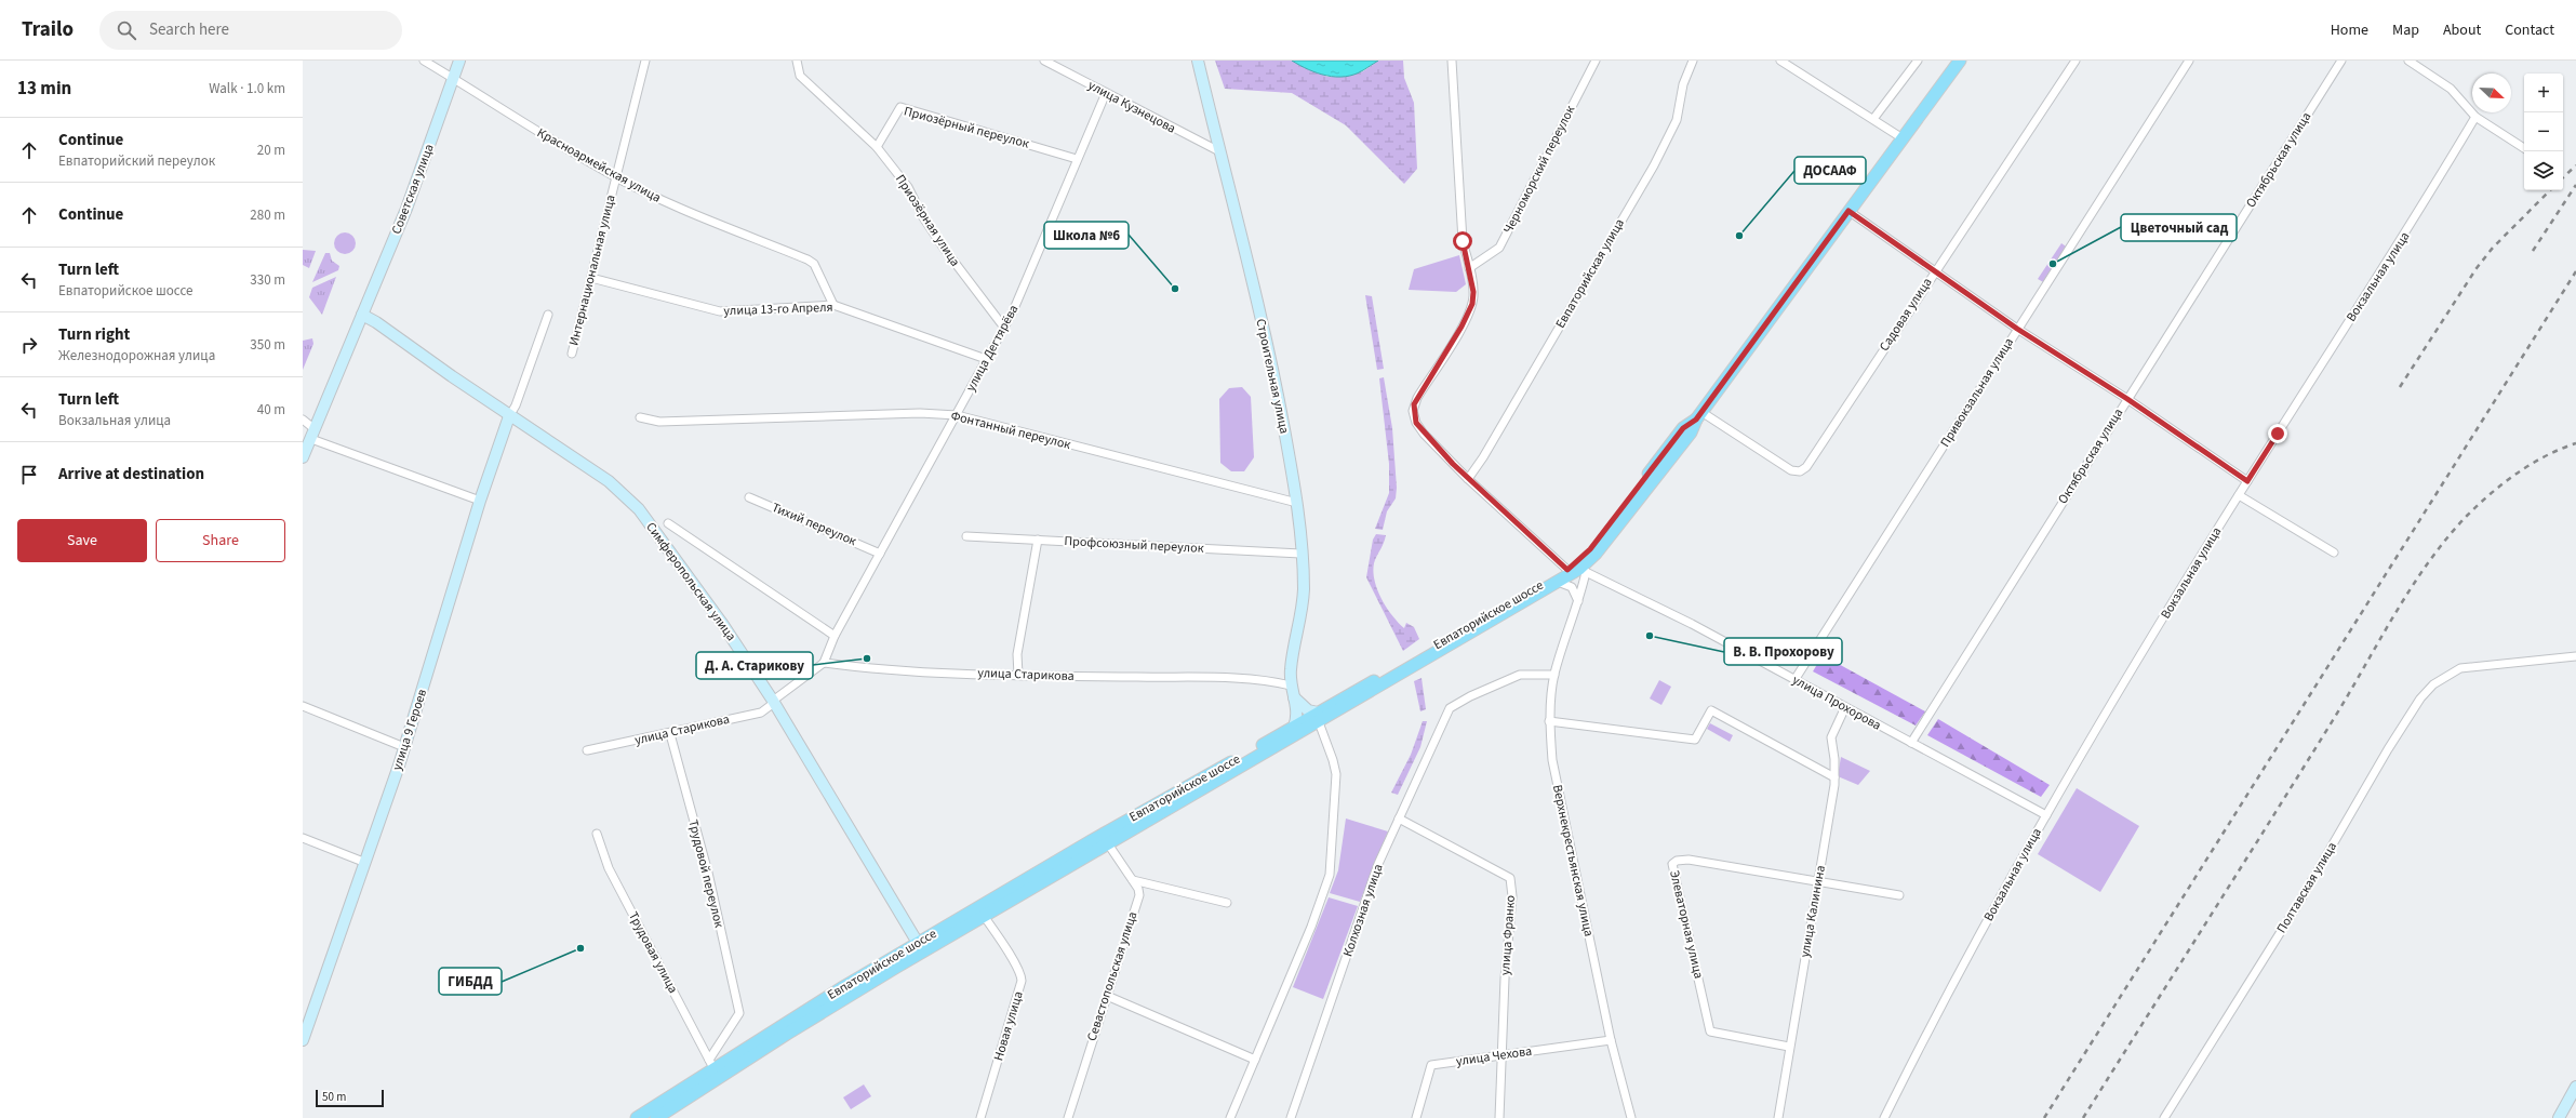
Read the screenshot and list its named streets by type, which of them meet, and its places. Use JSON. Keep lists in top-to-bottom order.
{
  "streets": {
    "main road": ["Евпаторийское шоссе"],
    "street": [
      "улица Кузнецова",
      "Приозёрный переулок",
      "Октябрьская улица",
      "Красноармейская улица",
      "Черноморский переулок",
      "Советская улица",
      "Приозёрная улица",
      "Интернациональная улица",
      "Евпаторийская улица",
      "Вокзальная улица",
      "улица 13-го Апреля",
      "Садовая улица",
      "улица Дегтярёва",
      "Строительная улица",
      "Привокзальная улица",
      "Фонтанный переулок",
      "Тихий переулок",
      "Профсоюзный переулок",
      "Симферопольская улица",
      "улица Старикова",
      "улица Прохорова",
      "улица 9 Героев",
      "Верхнекрестьянская улица",
      "Трудовой переулок",
      "Полтавская улица",
      "Колхозная улица",
      "улица Калинина",
      "Элеваторная улица",
      "улица Франко",
      "Трудовая улица",
      "Севастопольская улица",
      "Новая улица",
      "улица Чехова"
    ]
  },
  "crossings": [
    ["улица Кузнецова", "улица Дегтярёва"],
    ["улица Кузнецова", "Строительная улица"],
    ["Приозёрный переулок", "Приозёрная улица"],
    ["Приозёрный переулок", "улица Дегтярёва"],
    ["Октябрьская улица", "улица Прохорова"],
    ["Красноармейская улица", "Советская улица"],
    ["Красноармейская улица", "Интернациональная улица"],
    ["Красноармейская улица", "улица 13-го Апреля"],
    ["Черноморский переулок", "улица Прохорова"],
    ["Советская улица", "Симферопольская улица"],
    ["Приозёрная улица", "улица Дегтярёва"],
    ["Интернациональная улица", "улица 13-го Апреля"],
    ["Евпаторийская улица", "улица Прохорова"],
    ["Вокзальная улица", "улица Прохорова"],
    ["улица 13-го Апреля", "улица Дегтярёва"],
    ["Садовая улица", "Евпаторийское шоссе"],
    ["улица Дегтярёва", "Фонтанный переулок"],
    ["улица Дегтярёва", "Тихий переулок"],
    ["улица Дегтярёва", "улица Старикова"],
    ["Строительная улица", "Фонтанный переулок"],
    ["Строительная улица", "Профсоюзный переулок"],
    ["Строительная улица", "Евпаторийское шоссе"],
    ["Строительная улица", "улица Старикова"],
    ["Привокзальная улица", "улица Прохорова"],
    ["Симферопольская улица", "Евпаторийское шоссе"],
    ["Симферопольская улица", "улица Старикова"],
    ["Симферопольская улица", "улица 9 Героев"],
    ["Евпаторийское шоссе", "улица Прохорова"],
    ["Евпаторийское шоссе", "Верхнекрестьянская улица"],
    ["Евпаторийское шоссе", "Трудовой переулок"],
    ["Евпаторийское шоссе", "Трудовая улица"],
    ["Евпаторийское шоссе", "Севастопольская улица"],
    ["Евпаторийское шоссе", "Новая улица"],
    ["улица Старикова", "Трудовой переулок"],
    ["улица Прохорова", "Верхнекрестьянская улица"],
    ["улица Прохорова", "улица Калинина"],
    ["Верхнекрестьянская улица", "Колхозная улица"],
    ["Верхнекрестьянская улица", "улица Чехова"],
    ["Трудовой переулок", "Трудовая улица"],
    ["Колхозная улица", "улица Франко"],
    ["улица Калинина", "Элеваторная улица"],
    ["улица Франко", "улица Чехова"]
  ],
  "places": [
    "ДОСААФ",
    "Цветочный сад",
    "Школа №6",
    "В. В. Прохорову",
    "Д. А. Старикову",
    "ГИБДД"
  ],
  "scale_bar": "50 m",
  "north": "bottom right",
  "page": {
    "header": "Trailo",
    "search": "Search here",
    "nav": [
      "Home",
      "Map",
      "About",
      "Contact"
    ],
    "heading": ["13 min", "Walk · 1.0 km"],
    "map_buttons": ["+", "−"],
    "list": [
      ["Continue", "Евпаторийский переулок", "20 m"],
      ["Continue", "280 m"],
      ["Turn left", "Евпаторийское шоссе", "330 m"],
      ["Turn right", "Железнодорожная улица", "350 m"],
      ["Turn left", "Вокзальная улица", "40 m"],
      "Arrive at destination"
    ],
    "buttons": ["Save", "Share"],
    "scale": "50 m"
  }
}
